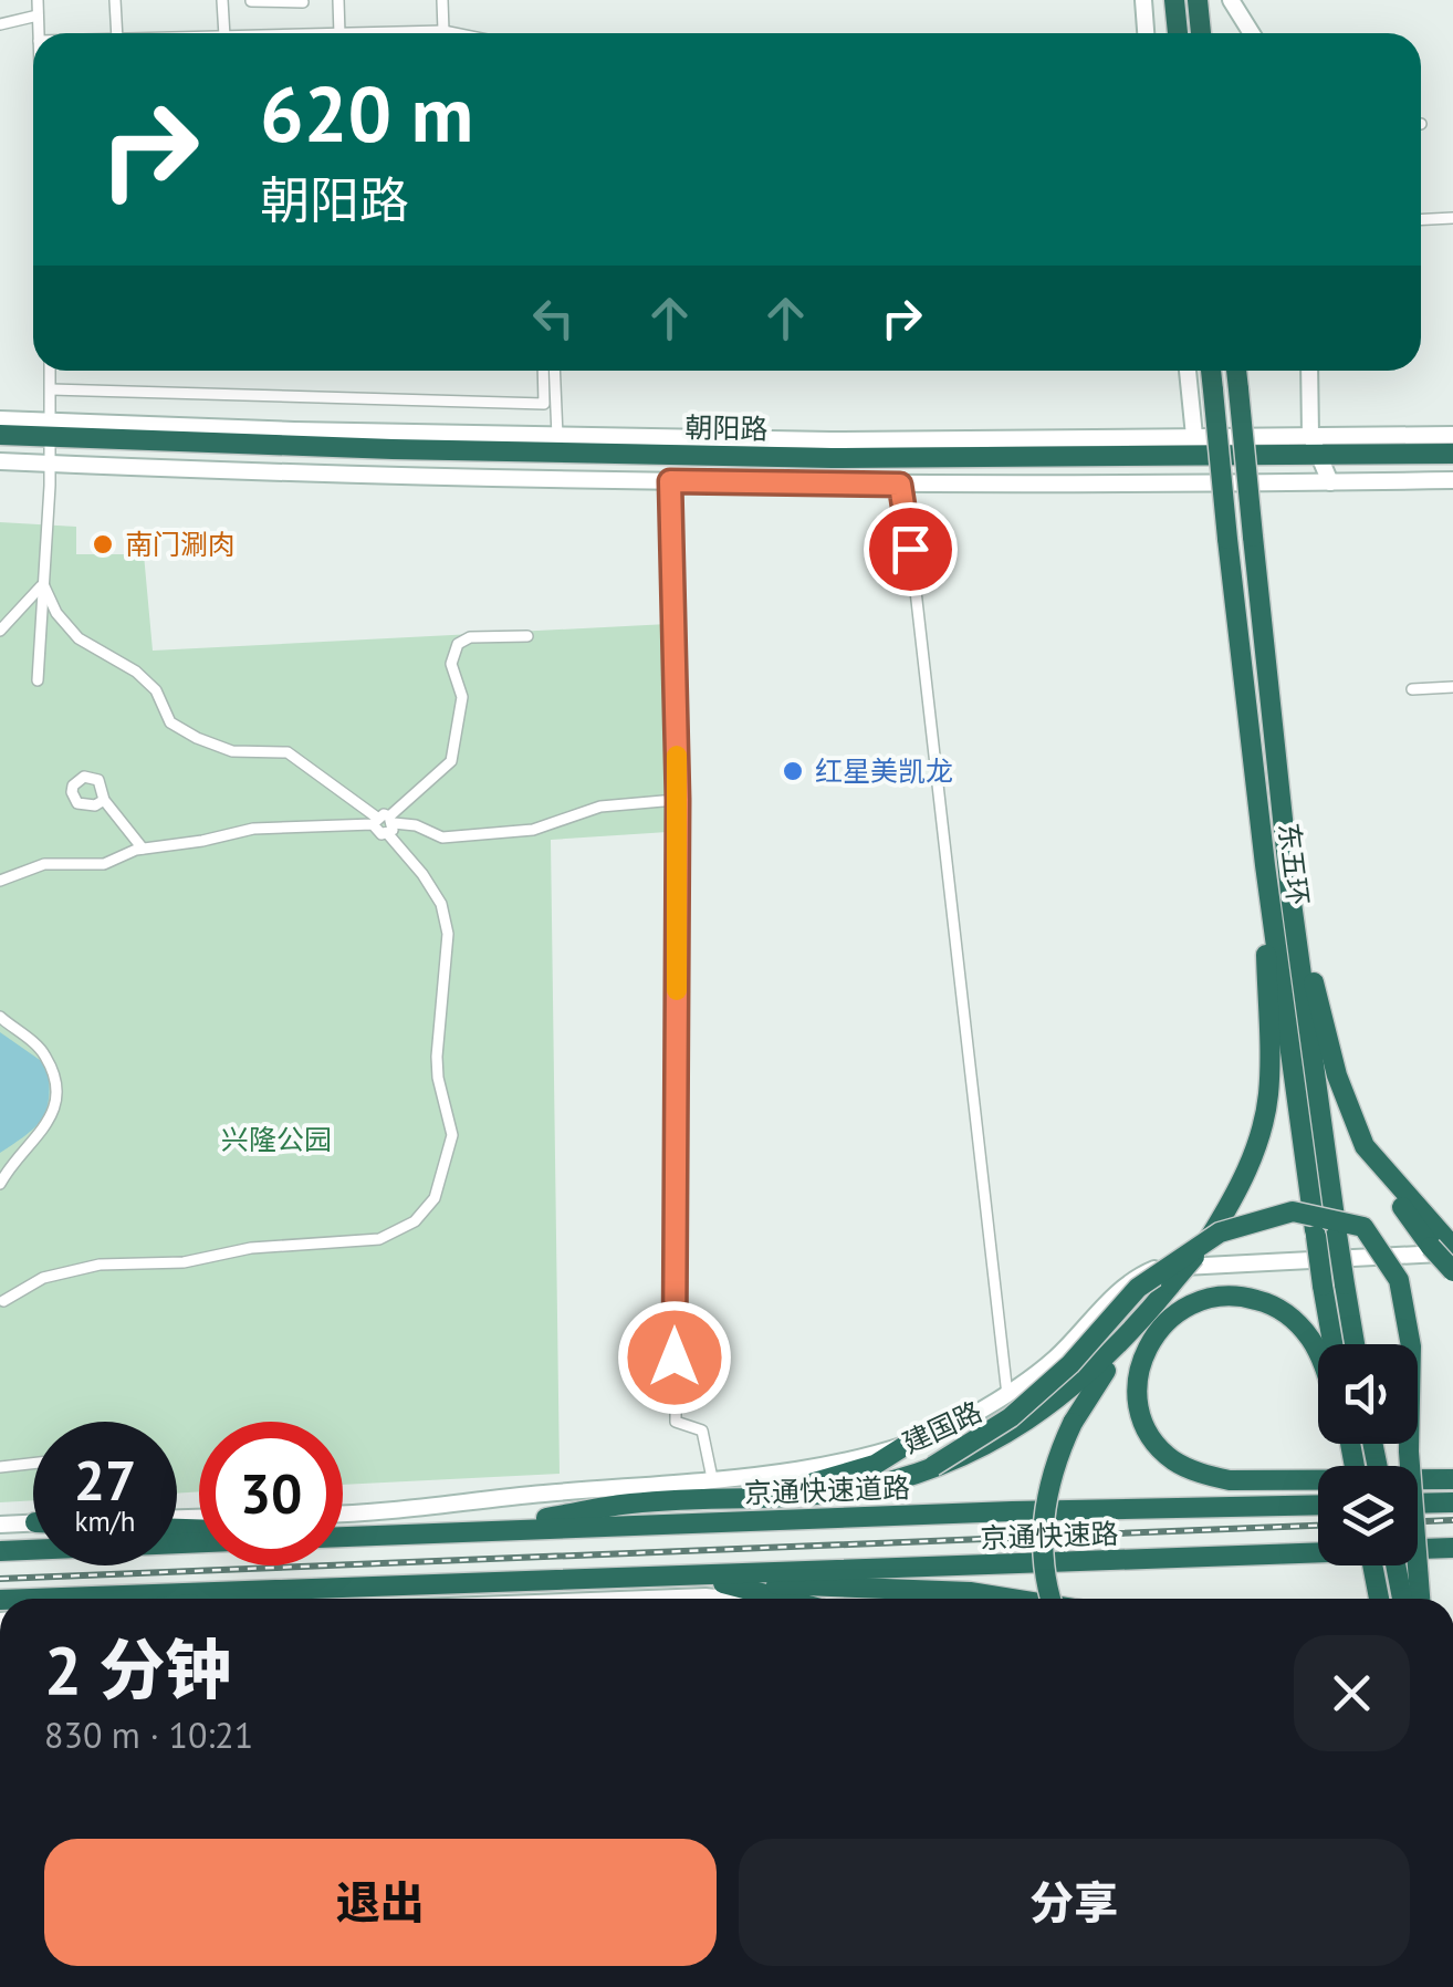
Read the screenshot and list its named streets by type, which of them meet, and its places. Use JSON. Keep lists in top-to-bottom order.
{
  "streets": {
    "highway": [
      "朝阳路",
      "东五环",
      "京通快速道路",
      "京通快速路"
    ],
    "street": ["建国路"]
  },
  "parks": ["兴隆公园"],
  "places": ["南门涮肉", "红星美凯龙"],
  "page": {
    "turn": ["620 m", "朝阳路"],
    "speed": "27 km/h",
    "limit": "30",
    "heading": ["2 分钟", "830 m · 10:21"],
    "buttons": ["退出", "分享"]
  }
}
